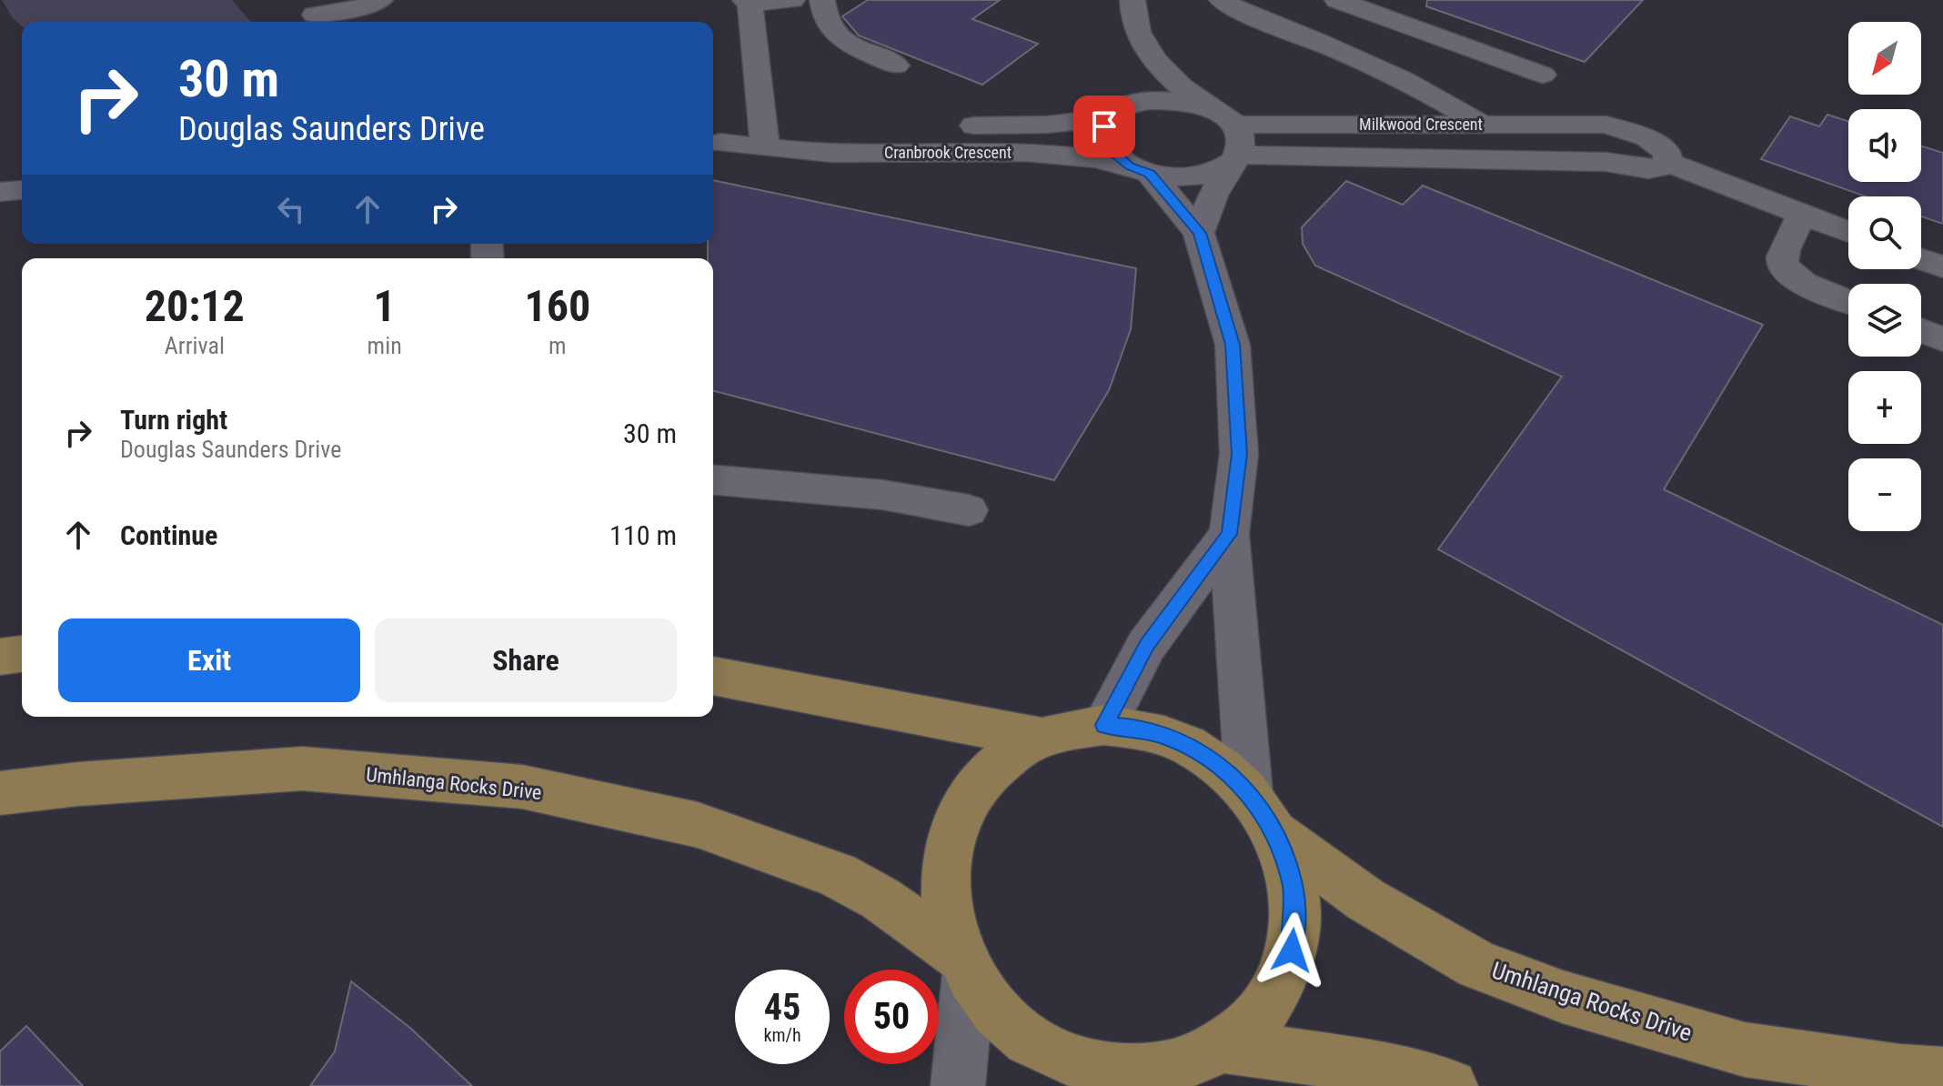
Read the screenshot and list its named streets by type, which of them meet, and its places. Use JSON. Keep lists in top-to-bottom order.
{
  "streets": {
    "main road": ["Umhlanga Rocks Drive"],
    "street": ["Milkwood Crescent", "Cranbrook Crescent"]
  },
  "crossings": [
    ["Milkwood Crescent", "Cranbrook Crescent"]
  ],
  "north": "bottom left",
  "page": {
    "map_buttons": ["+", "−"],
    "turn": ["30 m", "Douglas Saunders Drive"],
    "eta": [
      "20:12",
      "Arrival",
      "1",
      "min",
      "160",
      "m"
    ],
    "list": [
      {
        "name": "Turn right",
        "note": "Douglas Saunders Drive",
        "value": "30 m"
      },
      {
        "name": "Continue",
        "value": "110 m"
      }
    ],
    "buttons": ["Exit", "Share"],
    "speed": "45 km/h",
    "limit": "50"
  }
}
